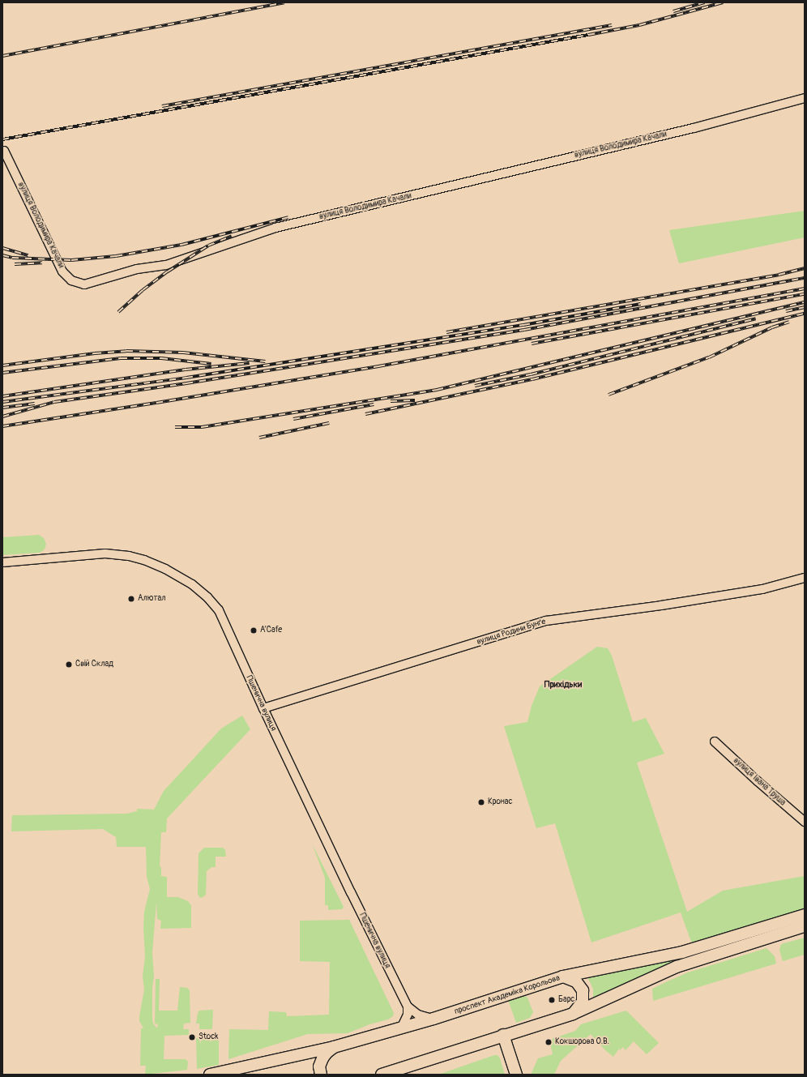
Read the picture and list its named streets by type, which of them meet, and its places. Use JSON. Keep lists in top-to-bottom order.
{
  "streets": {
    "main road": ["проспект Академіка Корольова"],
    "street": [
      "вулиця Володимира Качали",
      "вулиця Родини Бунґе",
      "Пшенична вулиця",
      "вулиця Івана Труша"
    ]
  },
  "crossings": [
    ["вулиця Родини Бунґе", "Пшенична вулиця"]
  ],
  "districts": ["Прихідьки"],
  "places": [
    "Алютал",
    "A’Cafe",
    "Свій Склад",
    "Кронас",
    "Барс",
    "Stock",
    "Кокшорова О.В."
  ]
}
